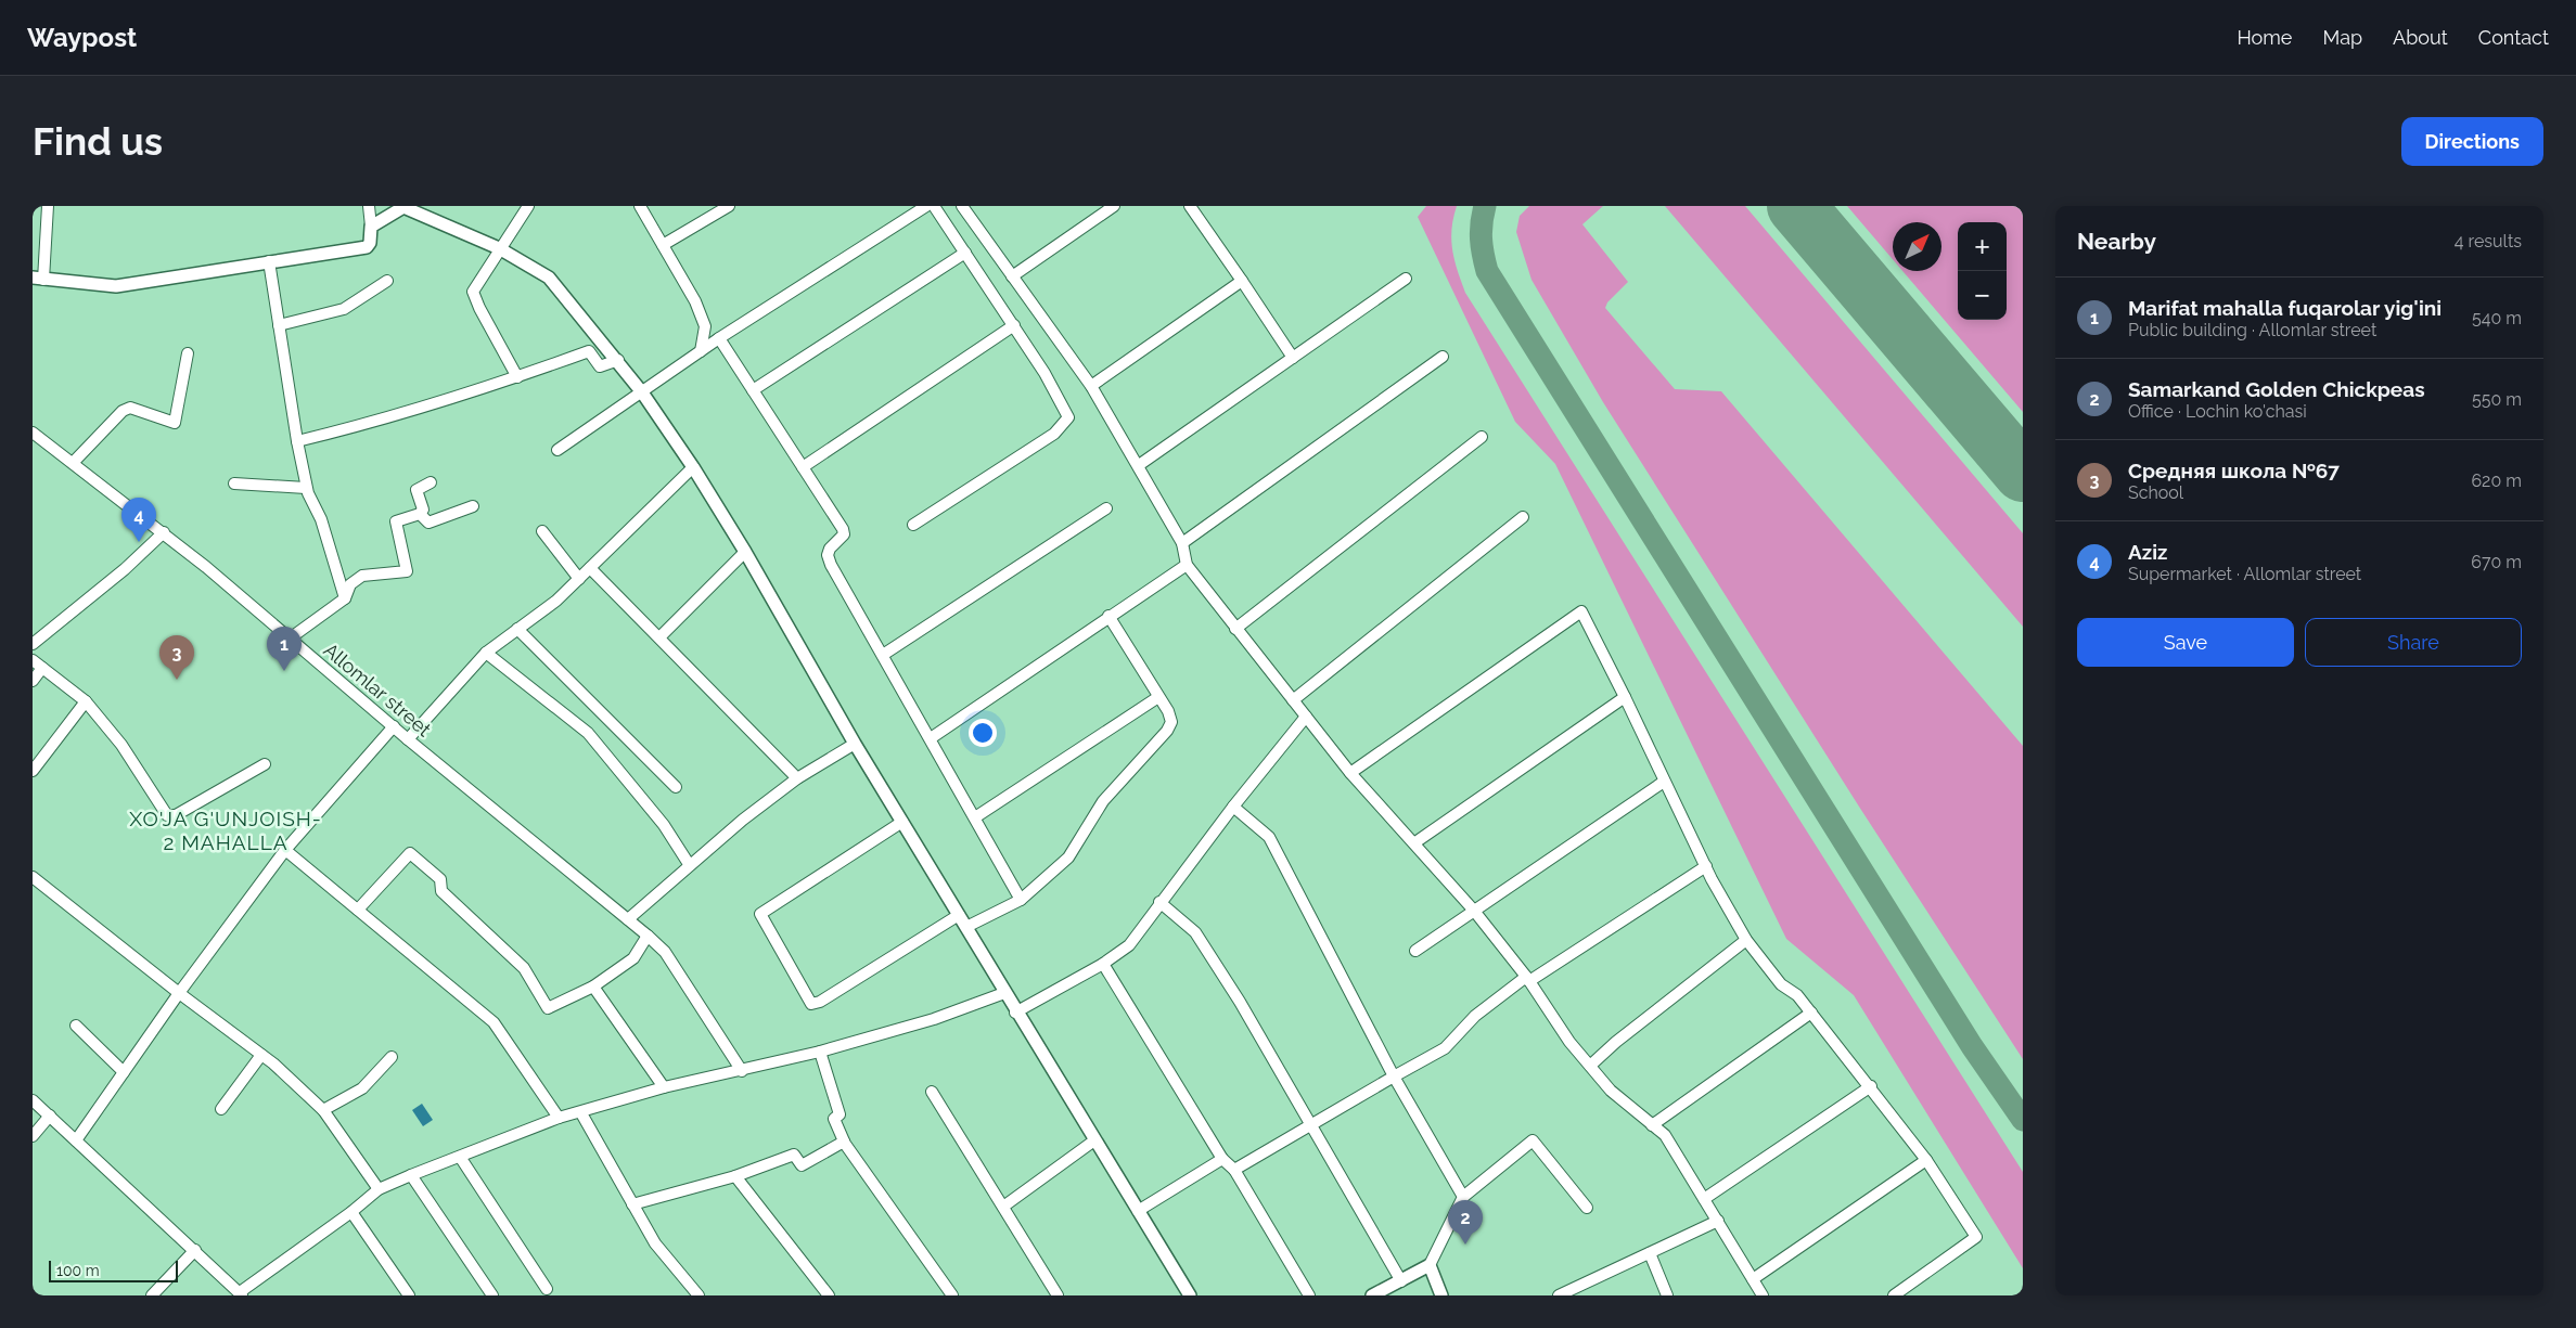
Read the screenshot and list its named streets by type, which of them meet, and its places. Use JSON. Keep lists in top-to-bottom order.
{
  "streets": {
    "street": ["Allomlar street"]
  },
  "districts": ["XO'JA G'UNJOISH- 2 MAHALLA"],
  "scale_bar": "100 m",
  "north": "top right",
  "page": {
    "header": "Waypost",
    "nav": [
      "Home",
      "Map",
      "About",
      "Contact"
    ],
    "buttons": [
      "Directions",
      ["Save", "Share"]
    ],
    "title": "Find us",
    "heading": ["Nearby", "4 results"],
    "map_buttons": ["+", "−"],
    "list": [
      {
        "mark": "1",
        "name": "Marifat mahalla fuqarolar yig'ini",
        "note": "Public building · Allomlar street",
        "value": "540 m"
      },
      {
        "mark": "2",
        "name": "Samarkand Golden Chickpeas",
        "note": "Office · Lochin ko'chasi",
        "value": "550 m"
      },
      {
        "mark": "3",
        "name": "Средняя школа №67",
        "note": "School",
        "value": "620 m"
      },
      {
        "mark": "4",
        "name": "Aziz",
        "note": "Supermarket · Allomlar street",
        "value": "670 m"
      }
    ],
    "pins": [
      "4",
      "1",
      "3",
      "2"
    ],
    "scale": "100 m"
  }
}
